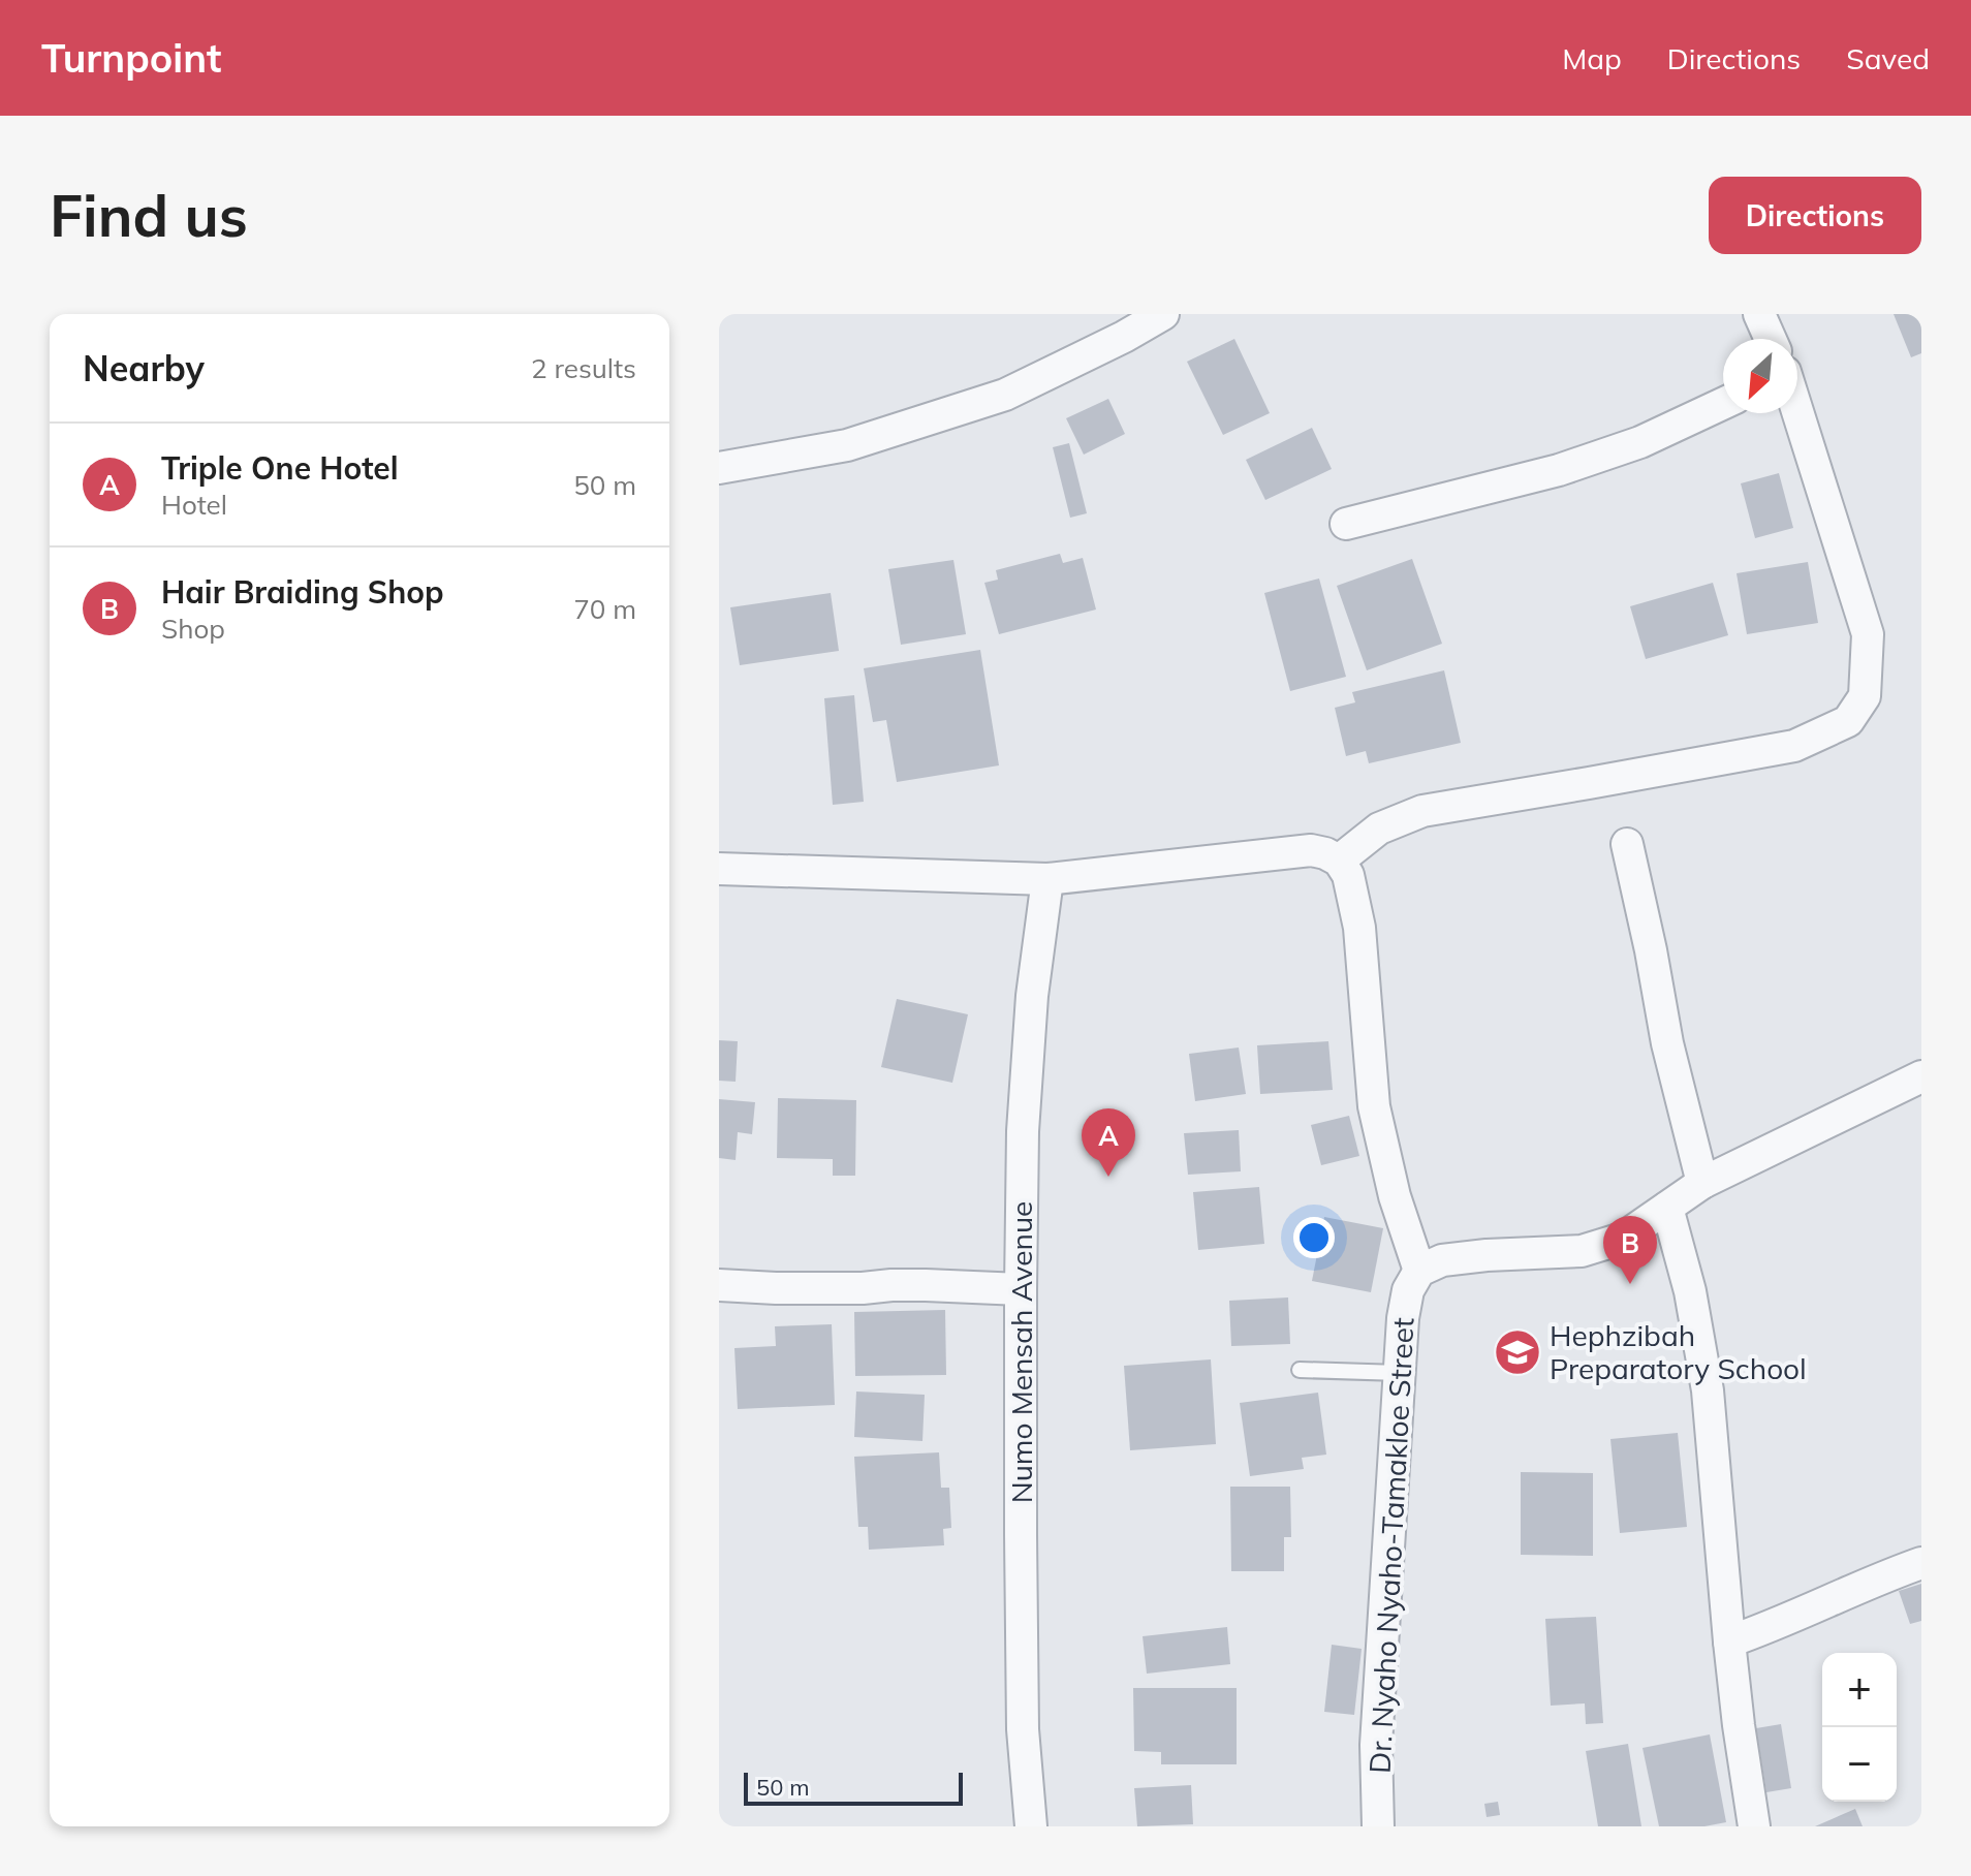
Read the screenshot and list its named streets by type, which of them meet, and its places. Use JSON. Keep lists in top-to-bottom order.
{
  "streets": {
    "street": ["Numo Mensah Avenue", "Dr. Nyaho Nyaho-Tamakloe Street"]
  },
  "places": {
    "school or university": ["Hephzibah Preparatory School"]
  },
  "scale_bar": "50 m",
  "north": "bottom left",
  "page": {
    "header": "Turnpoint",
    "nav": ["Map", "Directions", "Saved"],
    "buttons": "Directions",
    "title": "Find us",
    "heading": ["Nearby", "2 results"],
    "list": [
      {
        "mark": "A",
        "name": "Triple One Hotel",
        "note": "Hotel",
        "value": "50 m"
      },
      {
        "mark": "B",
        "name": "Hair Braiding Shop",
        "note": "Shop",
        "value": "70 m"
      }
    ],
    "pins": ["A", "B"],
    "map_buttons": ["+", "−"],
    "scale": "50 m"
  }
}
